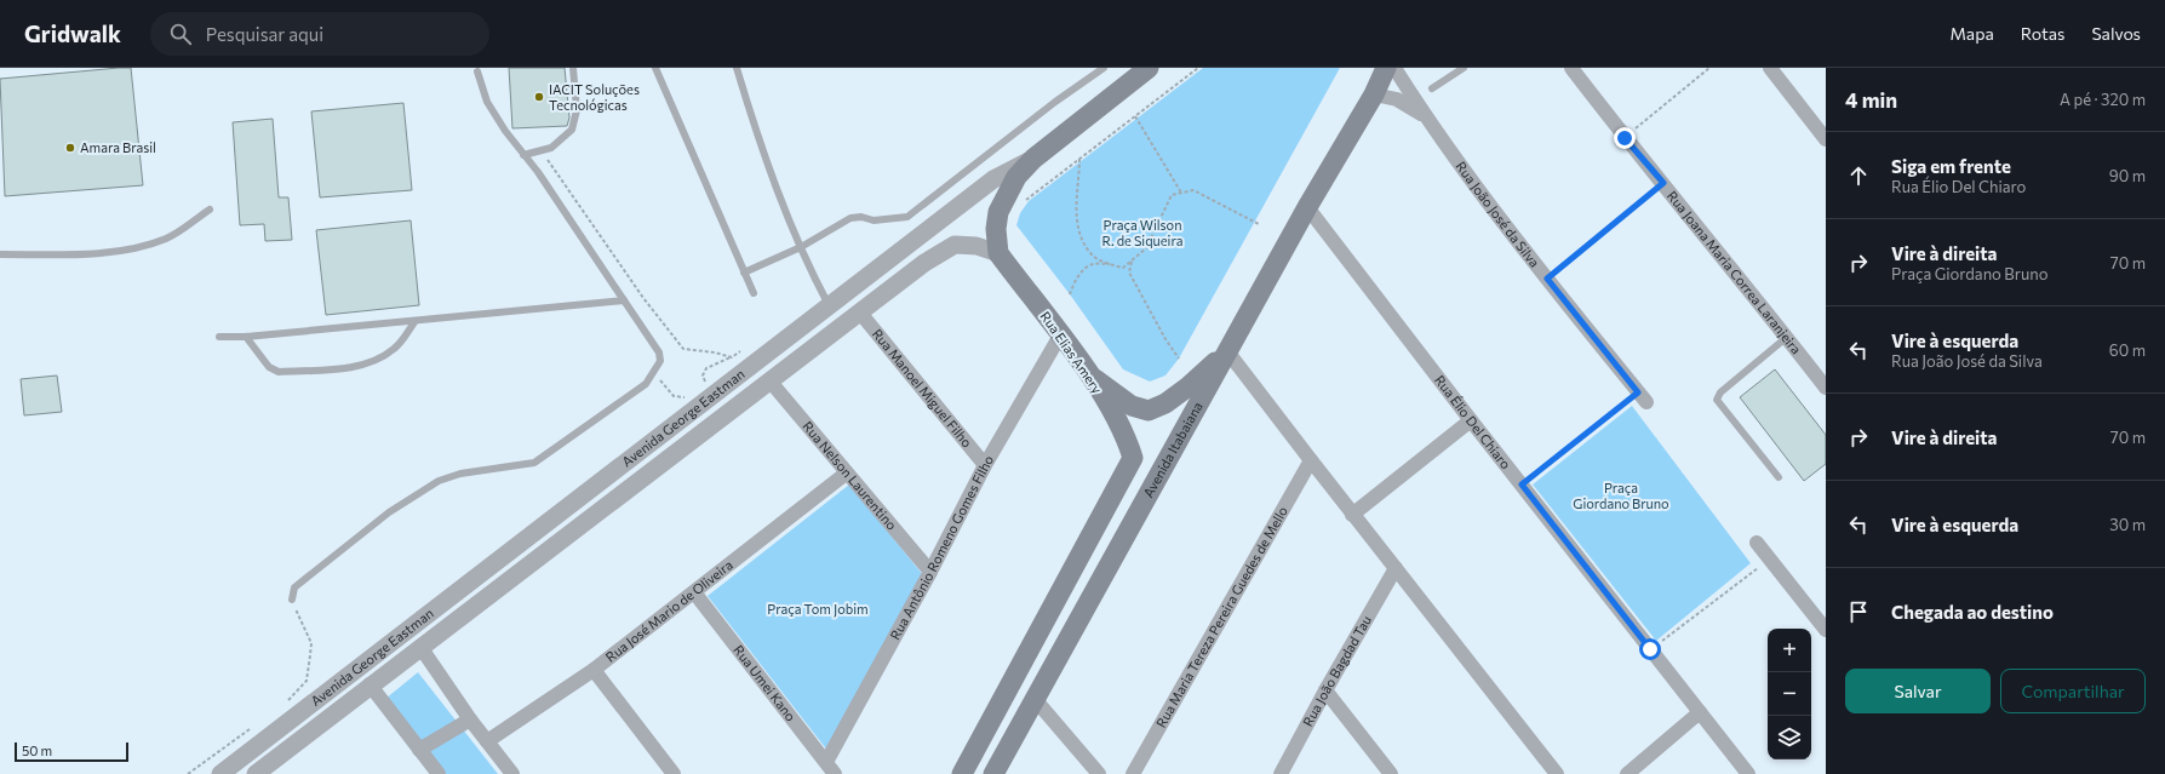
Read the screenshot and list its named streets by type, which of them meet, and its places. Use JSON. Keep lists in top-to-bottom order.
{
  "streets": {
    "main road": ["Rua Elias Amery", "Avenida George Eastman", "Avenida Itabaiana"],
    "street": [
      "Rua João José da Silva",
      "Rua Joana Maria Correa Laranjeira",
      "Rua Manoel Miguel Filho",
      "Rua Élio Del Chiaro",
      "Rua Nelson Laurentino",
      "Rua Antônio Romeno Gomes Filho",
      "Rua José Mario de Oliveira",
      "Rua Maria Tereza Pereira Guedes de Mello",
      "Rua João Bagdad Tau",
      "Rua Umei Kano"
    ]
  },
  "crossings": [
    ["Rua João José da Silva", "Avenida Itabaiana"],
    ["Rua Elias Amery", "Avenida George Eastman"],
    ["Rua Elias Amery", "Rua Antônio Romeno Gomes Filho"],
    ["Rua Manoel Miguel Filho", "Avenida George Eastman"],
    ["Rua Manoel Miguel Filho", "Rua Antônio Romeno Gomes Filho"],
    ["Avenida George Eastman", "Rua Nelson Laurentino"],
    ["Rua Élio Del Chiaro", "Avenida Itabaiana"],
    ["Rua Nelson Laurentino", "Rua Antônio Romeno Gomes Filho"],
    ["Rua Nelson Laurentino", "Rua José Mario de Oliveira"],
    ["Rua Antônio Romeno Gomes Filho", "Rua Umei Kano"],
    ["Rua José Mario de Oliveira", "Rua Umei Kano"]
  ],
  "parks": ["Praça Wilson R. de Siqueira", "Praça Giordano Bruno", "Praça Tom Jobim"],
  "places": ["IACIT Soluções Tecnológicas", "Amara Brasil"],
  "scale_bar": "50 m",
  "page": {
    "header": "Gridwalk",
    "search": "Pesquisar aqui",
    "nav": ["Mapa", "Rotas", "Salvos"],
    "heading": ["4 min", "A pé · 320 m"],
    "list": [
      ["Siga em frente", "Rua Élio Del Chiaro", "90 m"],
      ["Vire à direita", "Praça Giordano Bruno", "70 m"],
      ["Vire à esquerda", "Rua João José da Silva", "60 m"],
      ["Vire à direita", "70 m"],
      ["Vire à esquerda", "30 m"],
      "Chegada ao destino"
    ],
    "map_buttons": ["+", "−"],
    "buttons": ["Salvar", "Compartilhar"],
    "scale": "50 m"
  }
}
